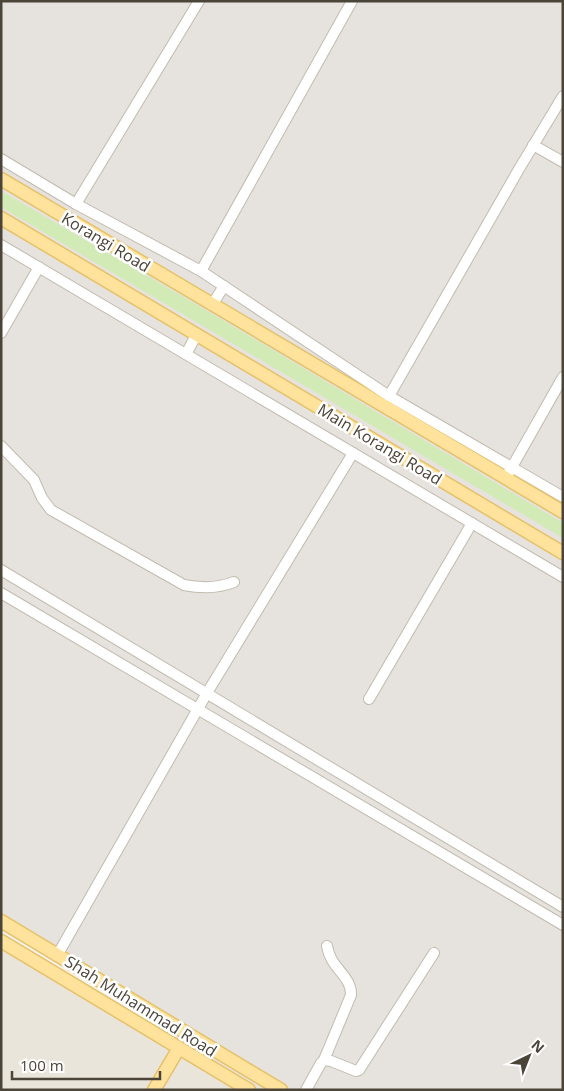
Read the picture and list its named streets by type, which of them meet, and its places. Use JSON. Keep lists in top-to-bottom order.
{
  "streets": {
    "main road": ["Korangi Road", "Main Korangi Road", "Shah Muhammad Road"]
  },
  "crossings": [
    ["Korangi Road", "Main Korangi Road"]
  ],
  "scale_bar": "100 m",
  "north": "top right"
}
